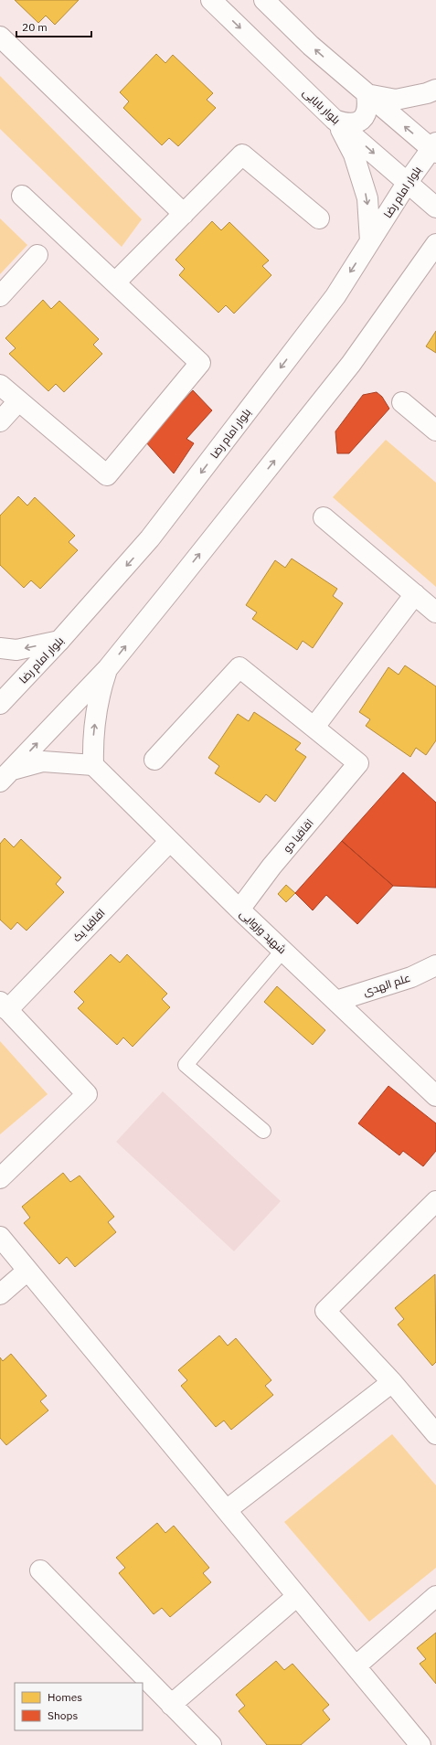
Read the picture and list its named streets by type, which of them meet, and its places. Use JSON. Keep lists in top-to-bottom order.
{
  "streets": {
    "street": [
      "بلوار بابایی",
      "بلوار امام رضا",
      "اقاقیا دو",
      "اقاقیا یک",
      "شهید وزوایی",
      "علم الهدی"
    ]
  },
  "crossings": [
    ["بلوار بابایی", "بلوار امام رضا"],
    ["اقاقیا دو", "شهید وزوایی"],
    ["اقاقیا یک", "شهید وزوایی"],
    ["شهید وزوایی", "علم الهدی"]
  ],
  "legend": ["Homes", "Shops"],
  "scale_bar": "20 m"
}
